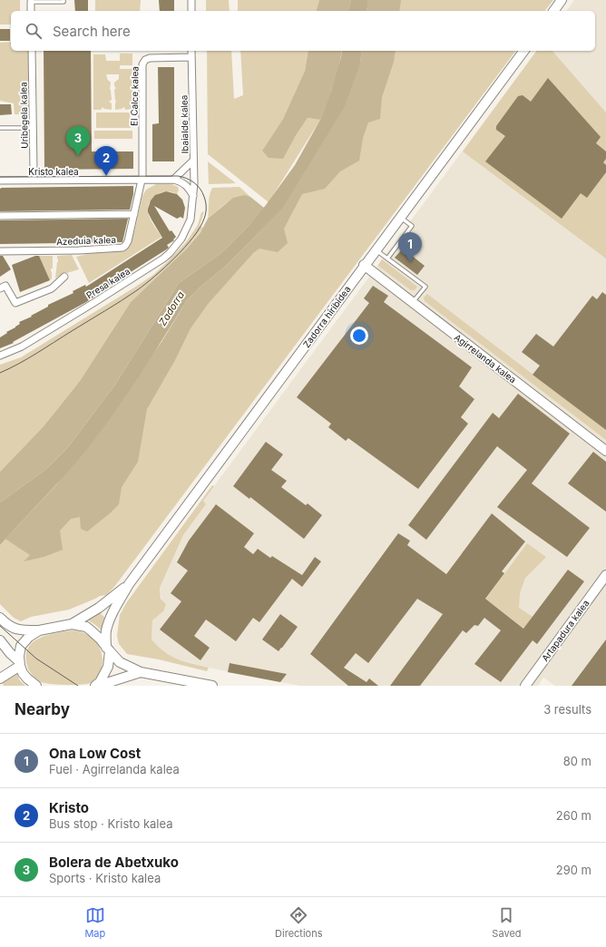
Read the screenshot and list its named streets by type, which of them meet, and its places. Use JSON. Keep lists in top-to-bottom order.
{
  "streets": {
    "main road": ["Zadorra hiribidea", "Agirrelanda kalea", "Artapadura kalea"],
    "street": [
      "El Calce kalea",
      "Uribegela kalea",
      "Ibaialde kalea",
      "Kristo kalea",
      "Azeduia kalea",
      "Presa kalea"
    ]
  },
  "crossings": [
    ["El Calce kalea", "Ibaialde kalea"],
    ["El Calce kalea", "Kristo kalea"],
    ["El Calce kalea", "Azeduia kalea"],
    ["Uribegela kalea", "Kristo kalea"],
    ["Ibaialde kalea", "Presa kalea"],
    ["Kristo kalea", "Azeduia kalea"],
    ["Zadorra hiribidea", "Agirrelanda kalea"]
  ],
  "water": ["Zadorra"],
  "page": {
    "search": "Search here",
    "pins": ["3", "2", "1"],
    "heading": ["Nearby", "3 results"],
    "list": [
      {
        "mark": "1",
        "name": "Ona Low Cost",
        "note": "Fuel · Agirrelanda kalea",
        "value": "80 m"
      },
      {
        "mark": "2",
        "name": "Kristo",
        "note": "Bus stop · Kristo kalea",
        "value": "260 m"
      },
      {
        "mark": "3",
        "name": "Bolera de Abetxuko",
        "note": "Sports · Kristo kalea",
        "value": "290 m"
      }
    ],
    "nav": ["Map", "Directions", "Saved"]
  }
}
